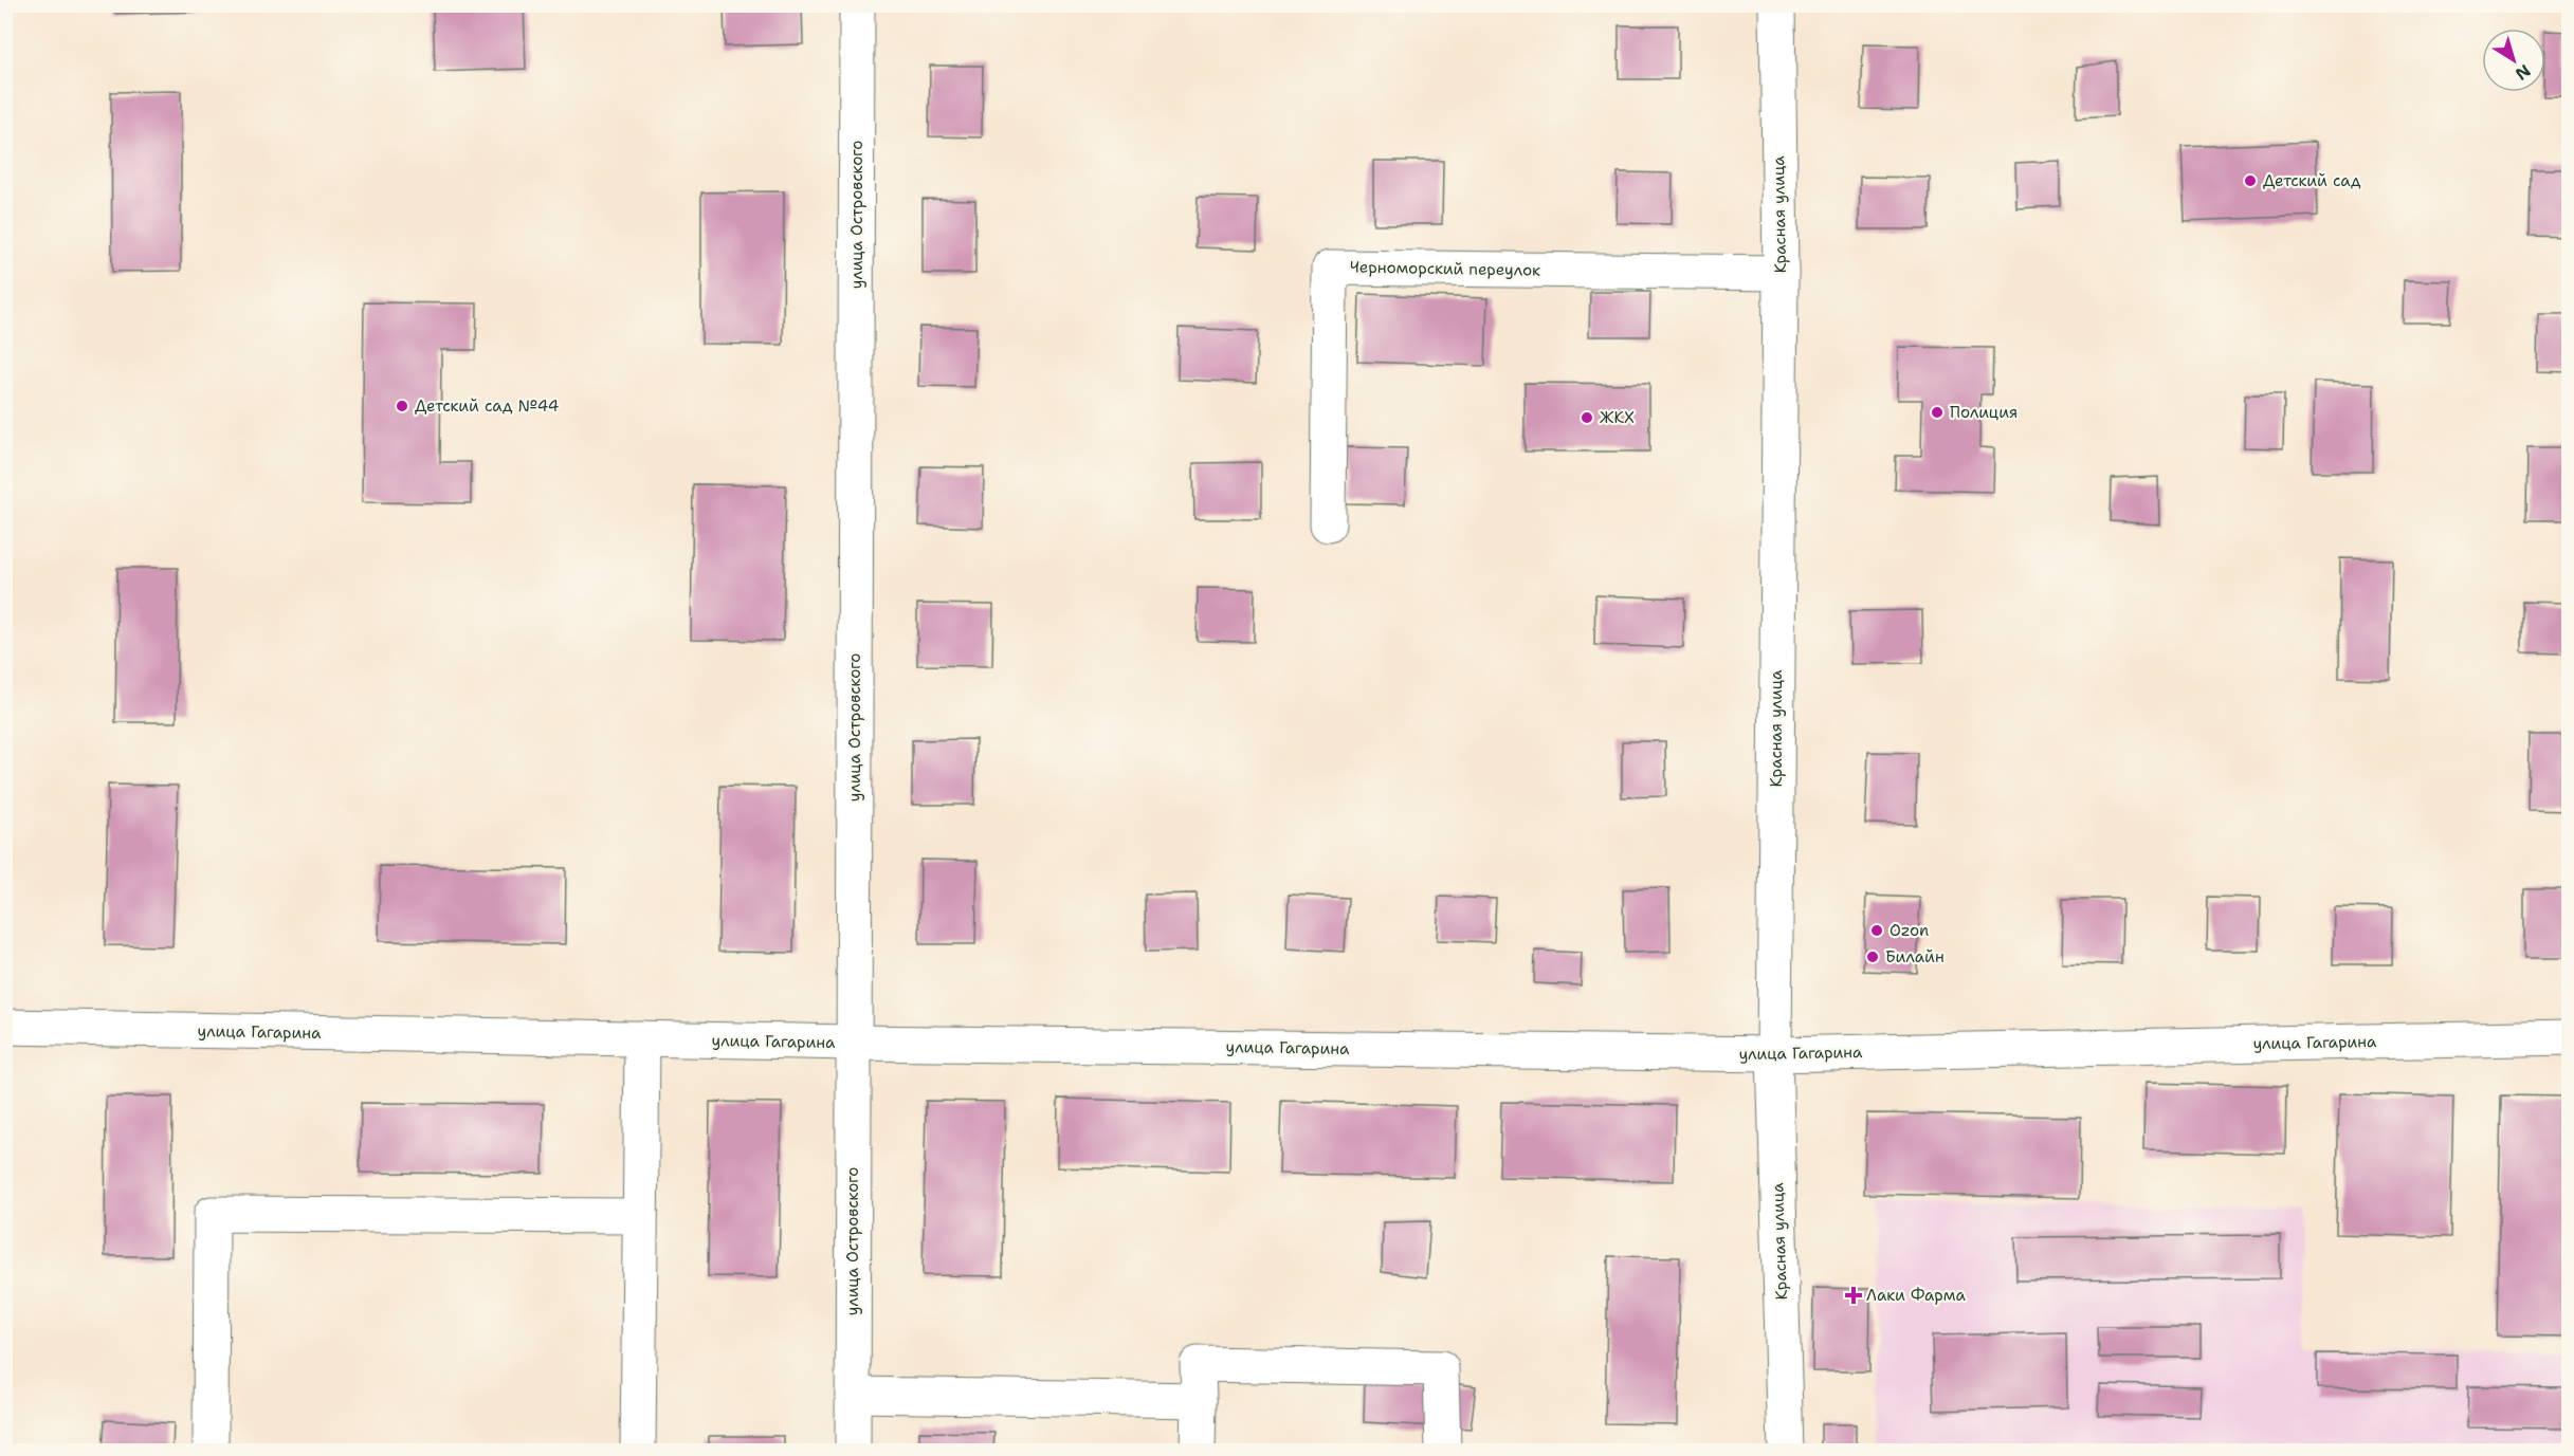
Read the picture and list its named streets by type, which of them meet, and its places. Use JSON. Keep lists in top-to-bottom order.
{
  "streets": {
    "street": [
      "улица Островского",
      "Красная улица",
      "Черноморский переулок",
      "улица Гагарина"
    ]
  },
  "crossings": [
    ["улица Островского", "улица Гагарина"],
    ["Красная улица", "Черноморский переулок"],
    ["Красная улица", "улица Гагарина"]
  ],
  "places": {
    "other": [
      "Детский сад",
      "Детский сад №44",
      "Полиция",
      "ЖКХ",
      "Ozon",
      "Билайн"
    ],
    "health": ["Лаки Фарма"]
  },
  "north": "bottom right"
}
